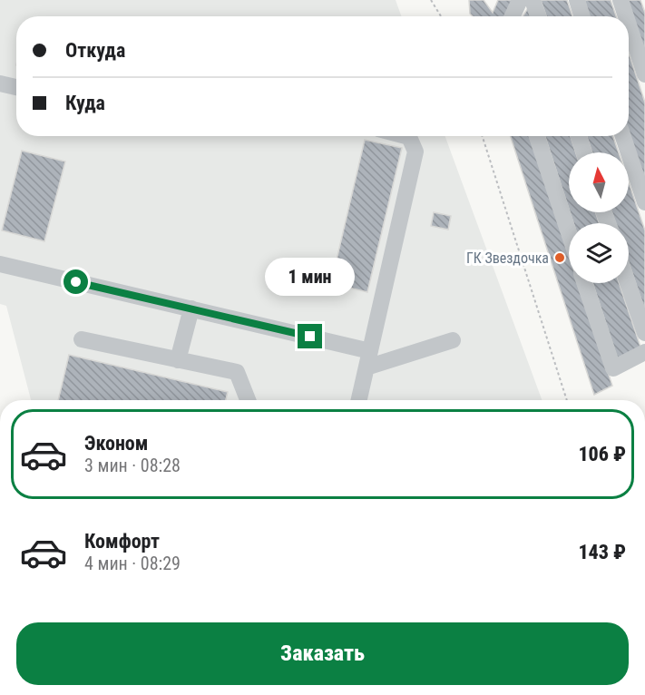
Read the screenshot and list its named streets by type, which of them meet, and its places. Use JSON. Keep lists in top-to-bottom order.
{
  "places": ["ГК Звездочка"],
  "north": "top",
  "page": {
    "banner": ["Откуда", "Куда"],
    "bubble": "1 мин",
    "list": [
      {
        "name": "Эконом",
        "note": "3 мин · 08:28",
        "value": "106 ₽"
      },
      {
        "name": "Комфорт",
        "note": "4 мин · 08:29",
        "value": "143 ₽"
      }
    ],
    "buttons": "Заказать"
  }
}
